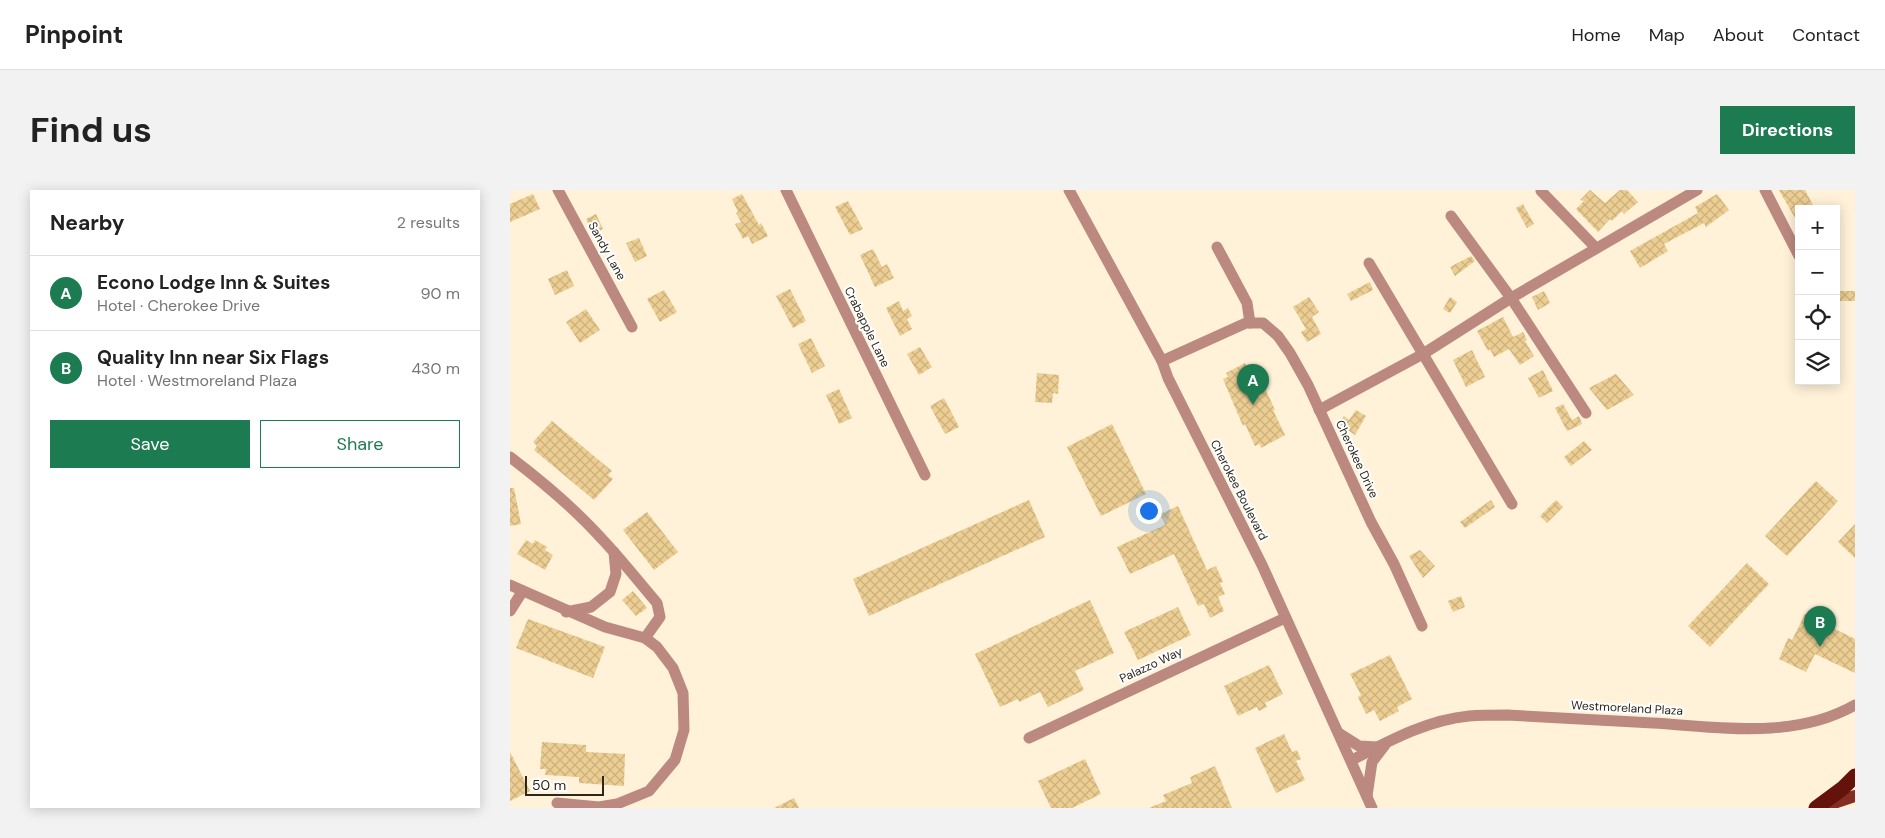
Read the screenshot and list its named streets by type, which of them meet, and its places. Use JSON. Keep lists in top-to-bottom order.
{
  "streets": {
    "street": [
      "Sandy Lane",
      "Crabapple Lane",
      "Cherokee Drive",
      "Cherokee Boulevard",
      "Palazzo Way",
      "Westmoreland Plaza"
    ]
  },
  "crossings": [
    ["Cherokee Boulevard", "Palazzo Way"],
    ["Cherokee Boulevard", "Westmoreland Plaza"]
  ],
  "scale_bar": "50 m",
  "page": {
    "header": "Pinpoint",
    "nav": [
      "Home",
      "Map",
      "About",
      "Contact"
    ],
    "buttons": [
      "Directions",
      ["Save", "Share"]
    ],
    "title": "Find us",
    "heading": ["Nearby", "2 results"],
    "map_buttons": ["+", "−"],
    "list": [
      {
        "mark": "A",
        "name": "Econo Lodge Inn & Suites",
        "note": "Hotel · Cherokee Drive",
        "value": "90 m"
      },
      {
        "mark": "B",
        "name": "Quality Inn near Six Flags",
        "note": "Hotel · Westmoreland Plaza",
        "value": "430 m"
      }
    ],
    "pins": ["A", "B"],
    "scale": "50 m"
  }
}
